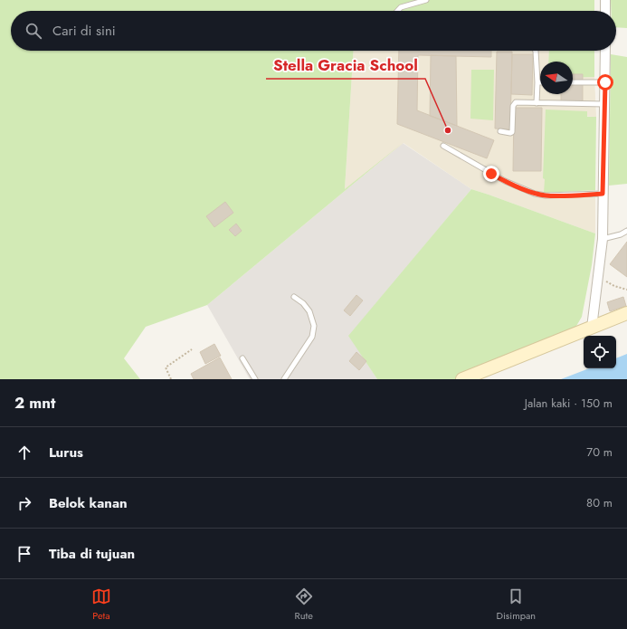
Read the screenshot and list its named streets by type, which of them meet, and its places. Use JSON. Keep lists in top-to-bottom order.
{
  "places": ["Stella Gracia School"],
  "north": "left",
  "page": {
    "search": "Cari di sini",
    "heading": ["2 mnt", "Jalan kaki · 150 m"],
    "list": [
      ["Lurus", "70 m"],
      ["Belok kanan", "80 m"],
      "Tiba di tujuan"
    ],
    "nav": ["Peta", "Rute", "Disimpan"]
  }
}
